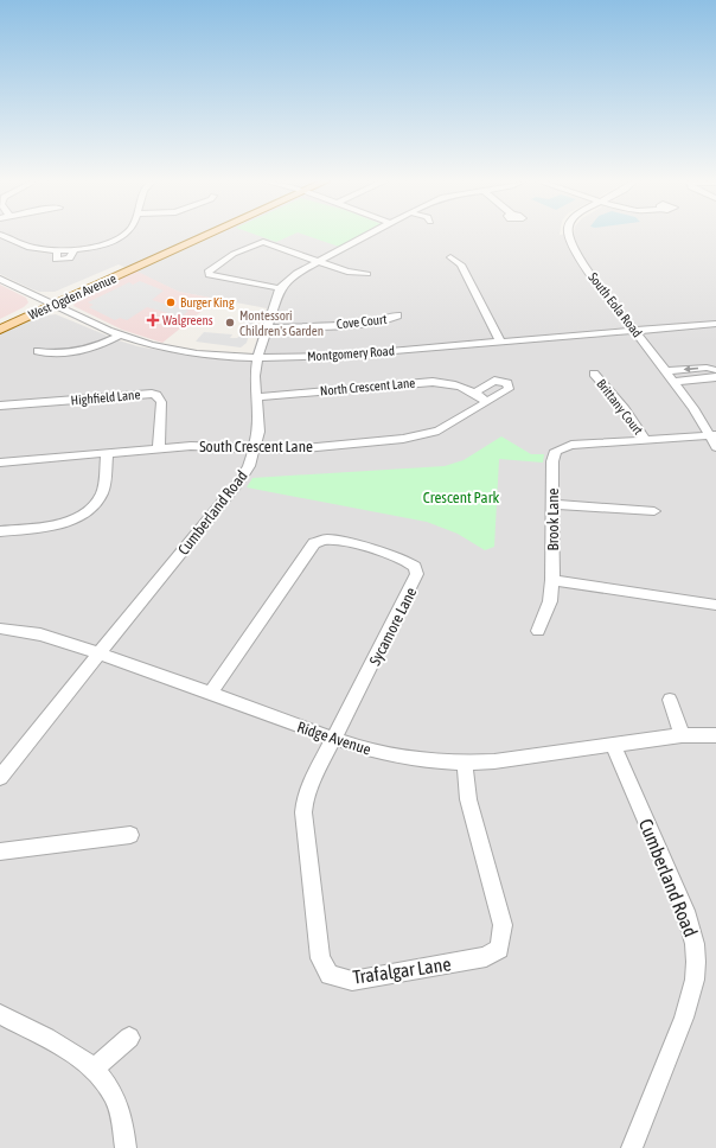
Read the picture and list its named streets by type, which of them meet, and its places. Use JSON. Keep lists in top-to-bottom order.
{
  "streets": {
    "main road": ["West Ogden Avenue"],
    "street": [
      "South Eola Road",
      "Cove Court",
      "Montgomery Road",
      "North Crescent Lane",
      "Highfield Lane",
      "Brittany Court",
      "South Crescent Lane",
      "Cumberland Road",
      "Brook Lane",
      "Sycamore Lane",
      "Ridge Avenue",
      "Trafalgar Lane"
    ]
  },
  "crossings": [
    ["West Ogden Avenue", "Montgomery Road"],
    ["South Eola Road", "Montgomery Road"],
    ["South Eola Road", "Brook Lane"],
    ["Cove Court", "Cumberland Road"],
    ["Montgomery Road", "Cumberland Road"],
    ["North Crescent Lane", "South Crescent Lane"],
    ["North Crescent Lane", "Cumberland Road"],
    ["Highfield Lane", "South Crescent Lane"],
    ["Brittany Court", "Brook Lane"],
    ["South Crescent Lane", "Cumberland Road"],
    ["Cumberland Road", "Ridge Avenue"],
    ["Sycamore Lane", "Ridge Avenue"],
    ["Sycamore Lane", "Trafalgar Lane"],
    ["Ridge Avenue", "Trafalgar Lane"]
  ],
  "parks": ["Crescent Park"],
  "places": {
    "other": ["Burger King", "Montessori Children's Garden"],
    "health": ["Walgreens"]
  }
}
